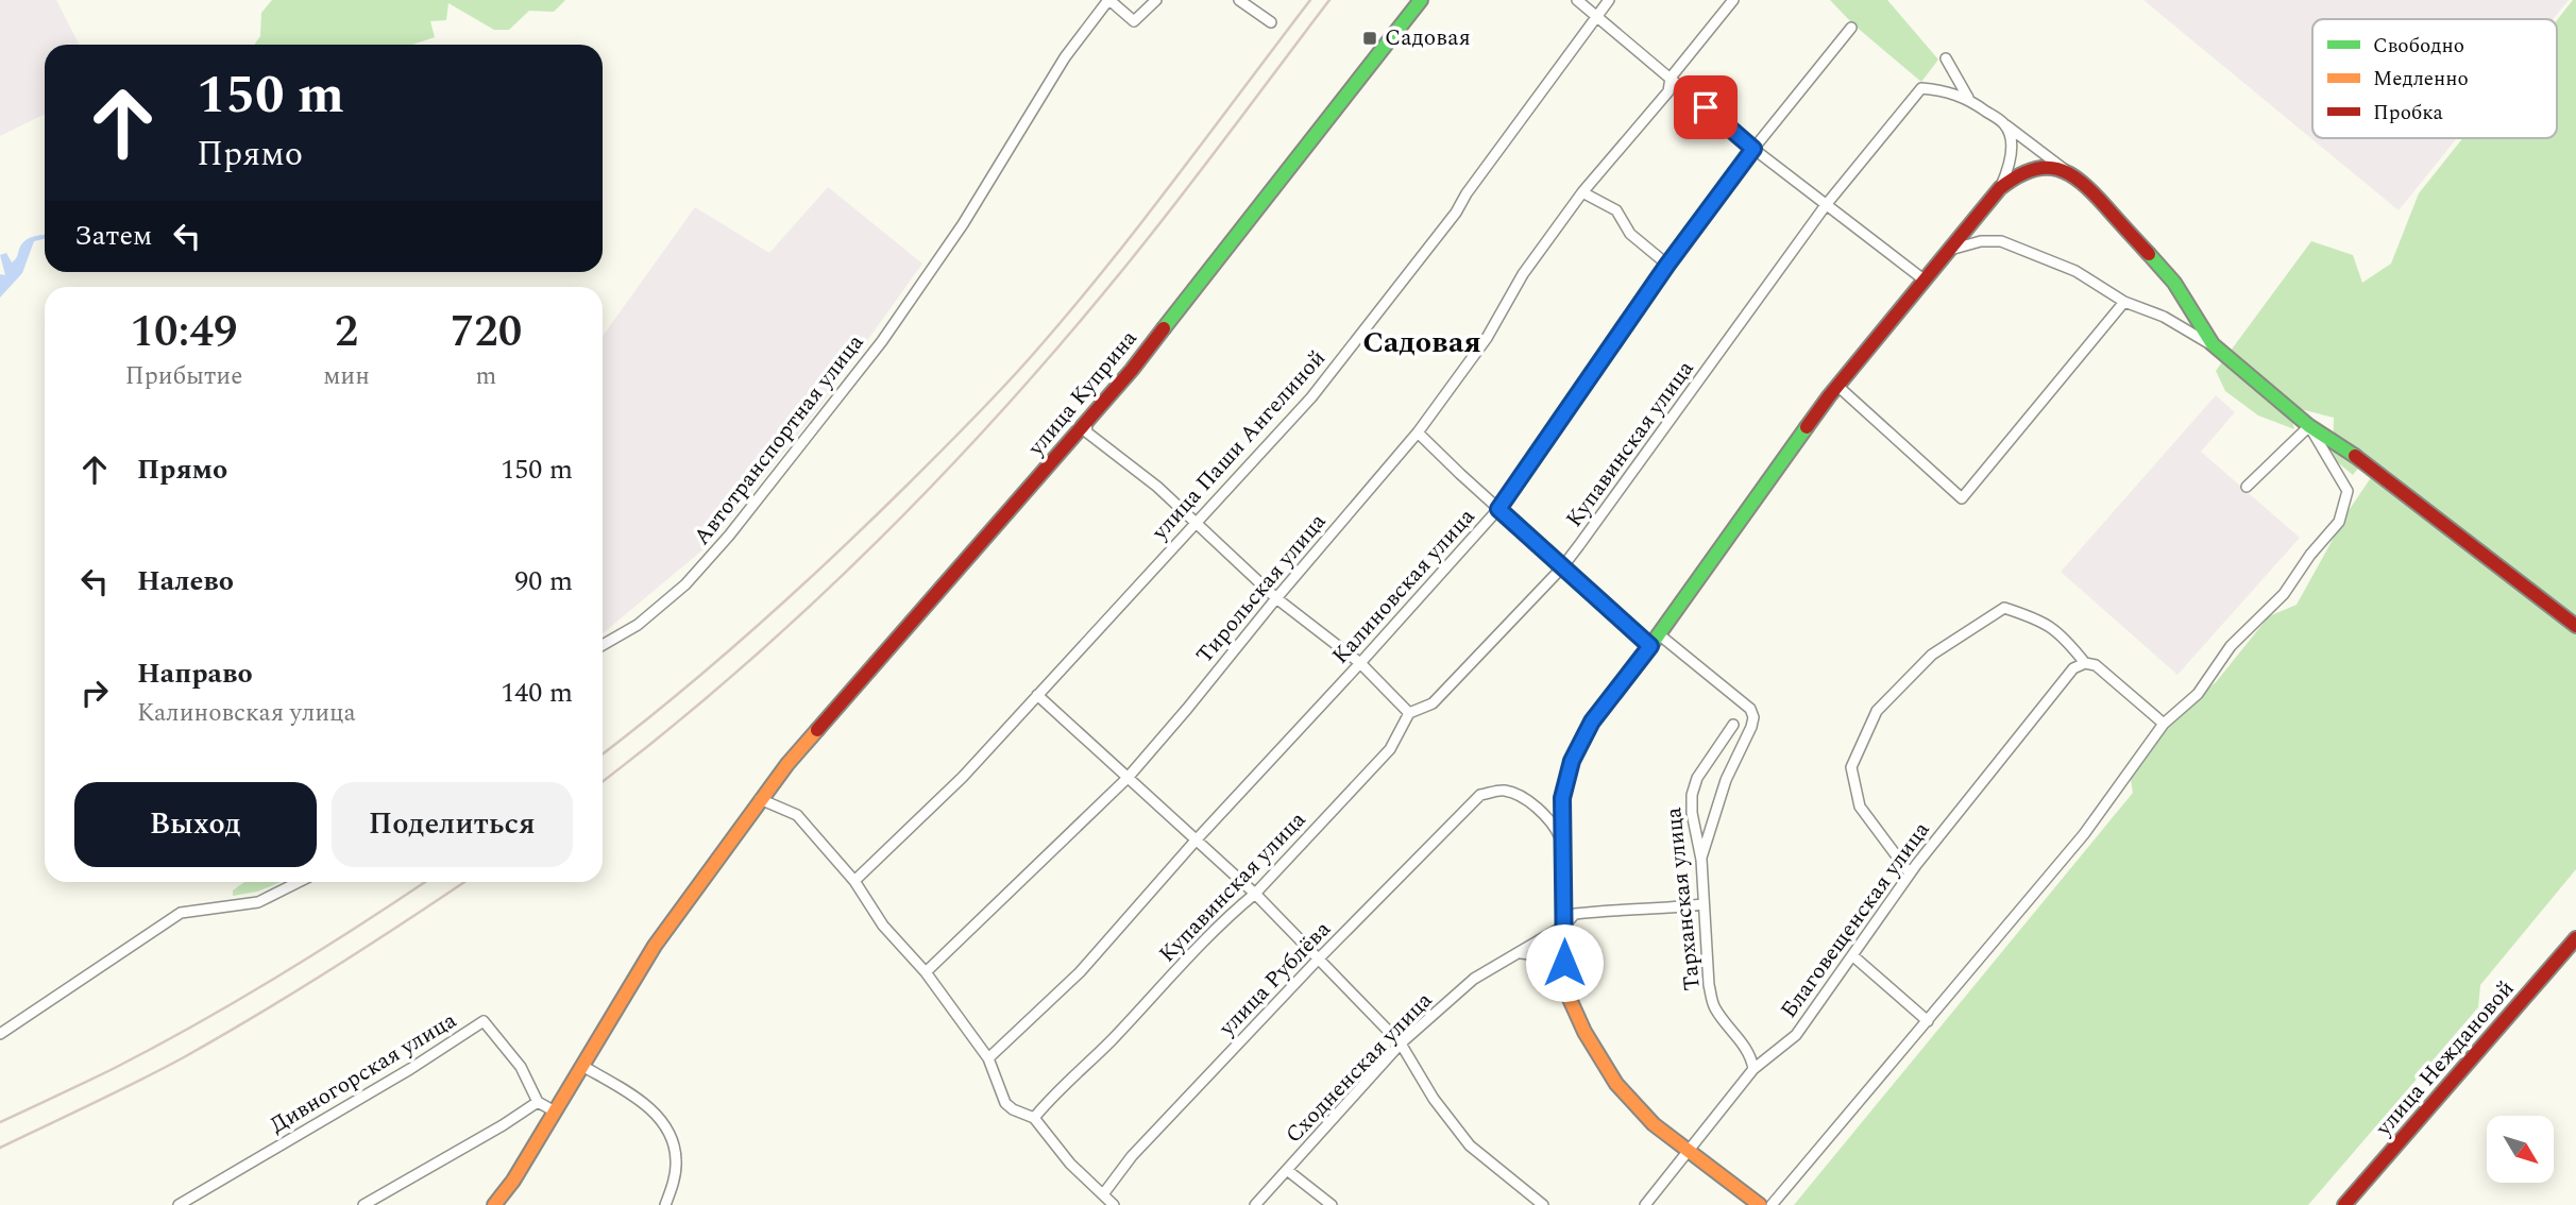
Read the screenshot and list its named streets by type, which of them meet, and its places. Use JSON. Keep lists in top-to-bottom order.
{
  "streets": {
    "main road": ["улица Куприна", "улица Неждановой"],
    "street": [
      "Автотранспортная улица",
      "Купавинская улица",
      "улица Паши Ангелиной",
      "Калиновская улица",
      "Тирольская улица",
      "Тарханская улица",
      "Благовещенская улица",
      "улица Рублёва",
      "Сходненская улица",
      "Дивногорская улица"
    ]
  },
  "crossings": [
    ["Тарханская улица", "Благовещенская улица"],
    ["Тарханская улица", "Сходненская улица"]
  ],
  "districts": ["Садовая"],
  "places": {
    "transit": ["Садовая"]
  },
  "legend": ["Свободно", "Медленно", "Пробка"],
  "north": "bottom right",
  "page": {
    "turn": ["150 m", "Прямо"],
    "then": "Затем",
    "eta": [
      "10:49",
      "Прибытие",
      "2",
      "мин",
      "720",
      "m"
    ],
    "list": [
      {
        "name": "Прямо",
        "value": "150 m"
      },
      {
        "name": "Налево",
        "value": "90 m"
      },
      {
        "name": "Направо",
        "note": "Калиновская улица",
        "value": "140 m"
      }
    ],
    "buttons": ["Выход", "Поделиться"]
  }
}
